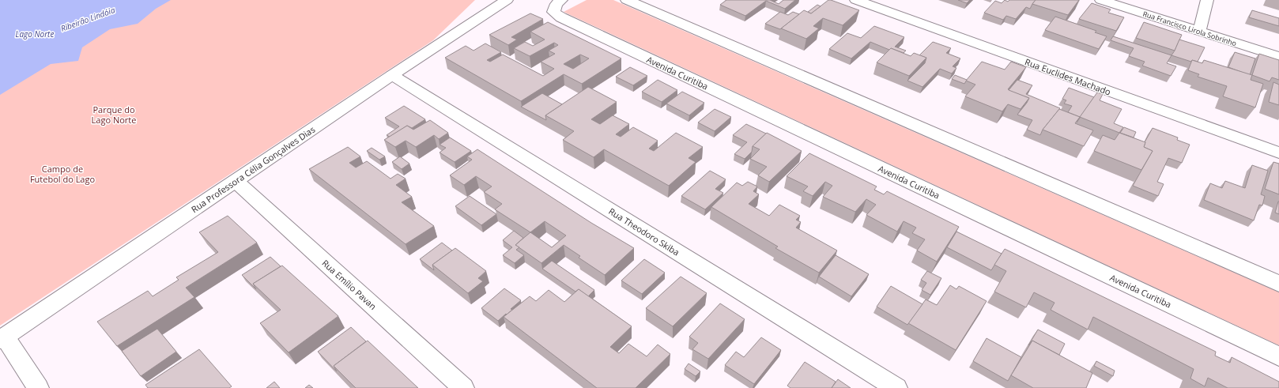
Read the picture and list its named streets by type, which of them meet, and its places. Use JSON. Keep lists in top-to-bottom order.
{
  "streets": {
    "street": [
      "Rua Francisco Lirola Sobrinho",
      "Avenida Curitiba",
      "Rua Euclides Machado",
      "Rua Professora Célia Gonçalves Dias",
      "Rua Theodoro Skiba",
      "Rua Emílio Pavan"
    ]
  },
  "crossings": [
    ["Rua Professora Célia Gonçalves Dias", "Rua Theodoro Skiba"],
    ["Rua Professora Célia Gonçalves Dias", "Rua Emílio Pavan"]
  ],
  "water": ["Ribeirão Lindóia", "Lago Norte"],
  "parks": ["Parque do Lago Norte", "Campo de Futebol do Lago"]
}
